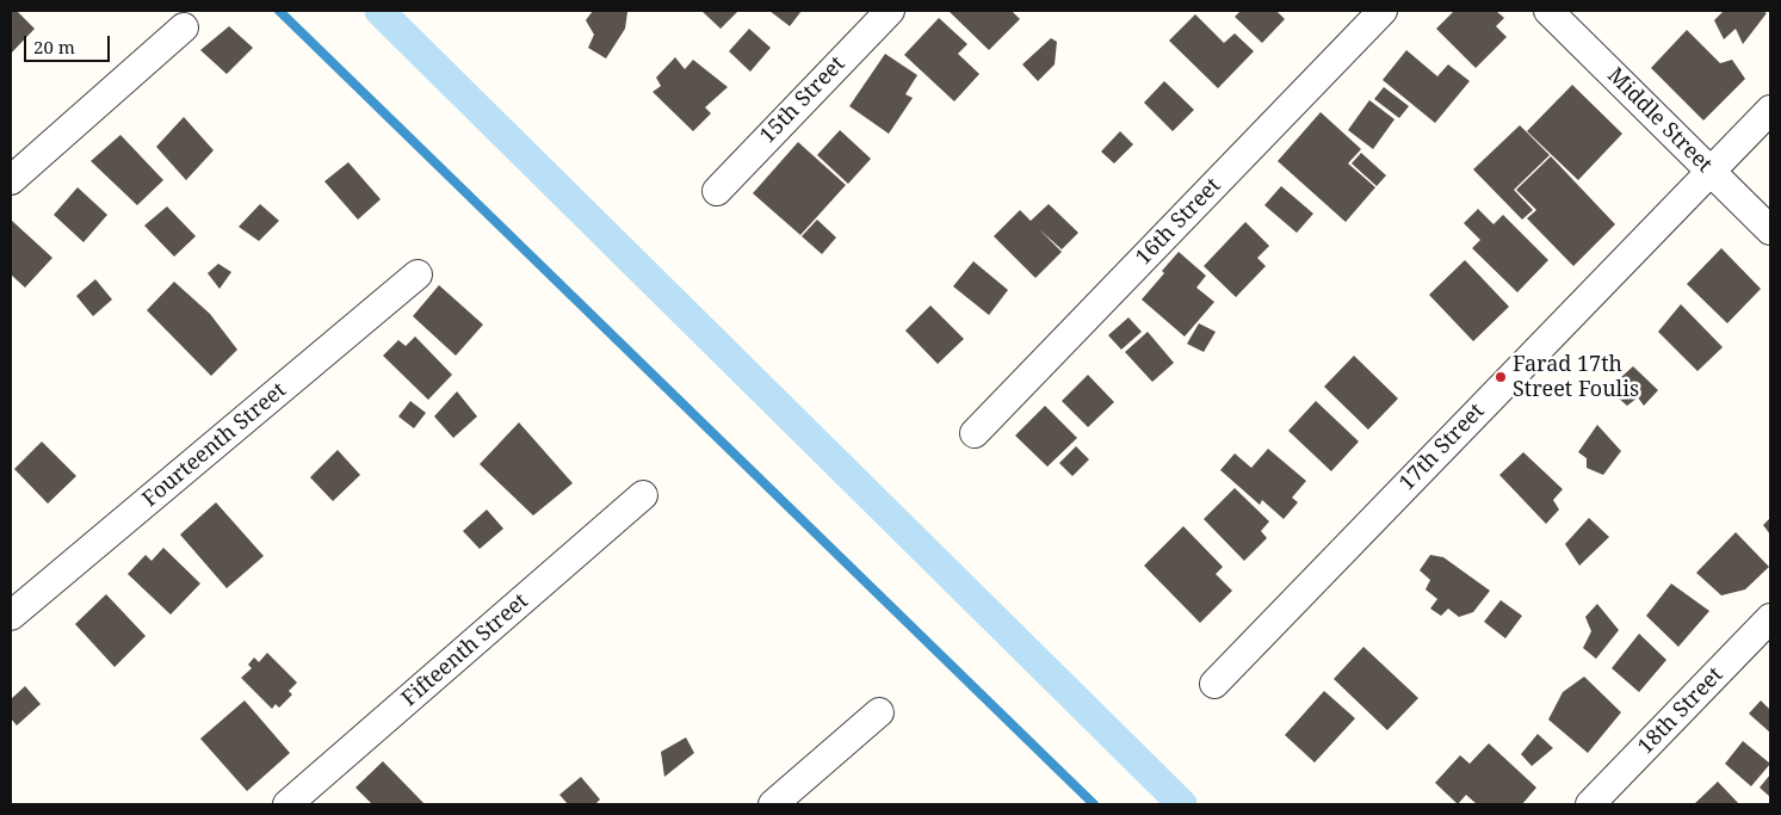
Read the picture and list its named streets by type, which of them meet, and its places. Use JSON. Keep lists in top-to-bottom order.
{
  "streets": {
    "street": [
      "15th Street",
      "Middle Street",
      "16th Street",
      "Fourteenth Street",
      "17th Street",
      "Fifteenth Street",
      "18th Street"
    ]
  },
  "crossings": [
    ["Middle Street", "17th Street"]
  ],
  "places": ["Farad 17th Street Foulis"],
  "scale_bar": "20 m"
}
